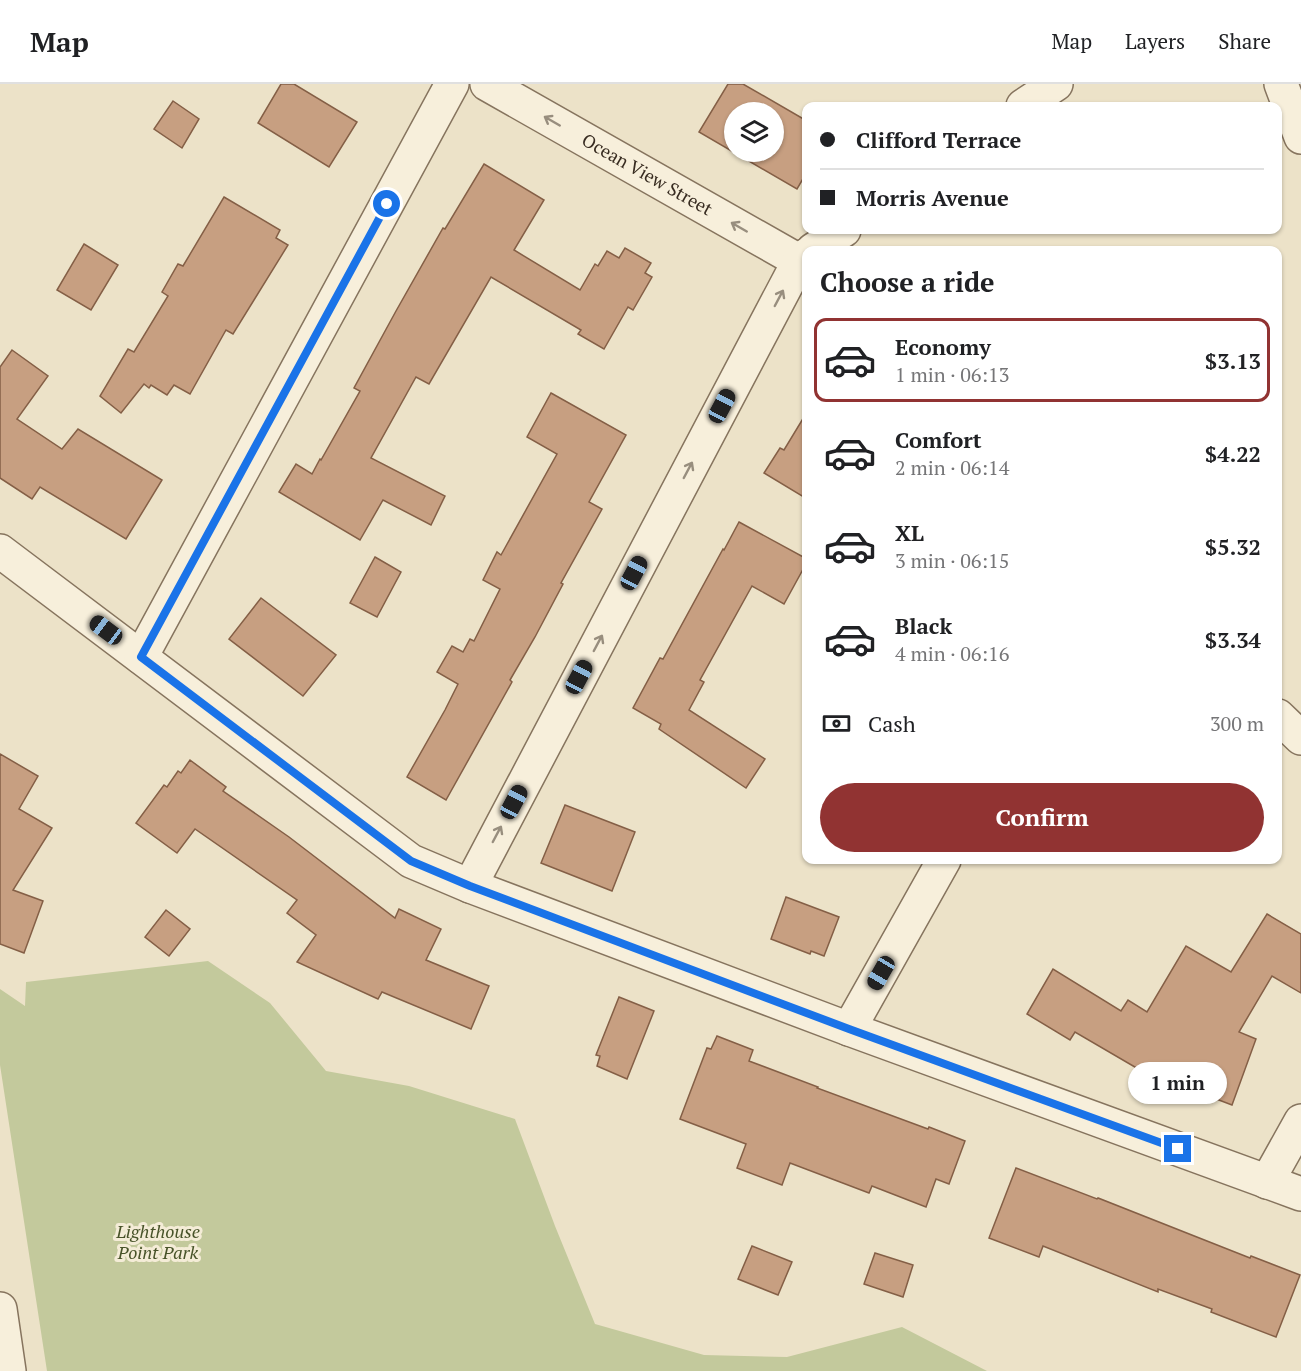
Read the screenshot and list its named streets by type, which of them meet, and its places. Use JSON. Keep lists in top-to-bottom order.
{
  "streets": {
    "street": ["Ocean View Street"]
  },
  "one_way": ["Ocean View Street"],
  "parks": ["Lighthouse Point Park"],
  "page": {
    "header": "Map",
    "nav": ["Map", "Layers", "Share"],
    "banner": ["Clifford Terrace", "Morris Avenue"],
    "heading": "Choose a ride",
    "list": [
      {
        "name": "Economy",
        "note": "1 min · 06:13",
        "value": "$3.13"
      },
      {
        "name": "Comfort",
        "note": "2 min · 06:14",
        "value": "$4.22"
      },
      {
        "name": "XL",
        "note": "3 min · 06:15",
        "value": "$5.32"
      },
      {
        "name": "Black",
        "note": "4 min · 06:16",
        "value": "$3.34"
      }
    ],
    "pay": ["Cash", "300 m"],
    "buttons": "Confirm",
    "bubble": "1 min"
  }
}
